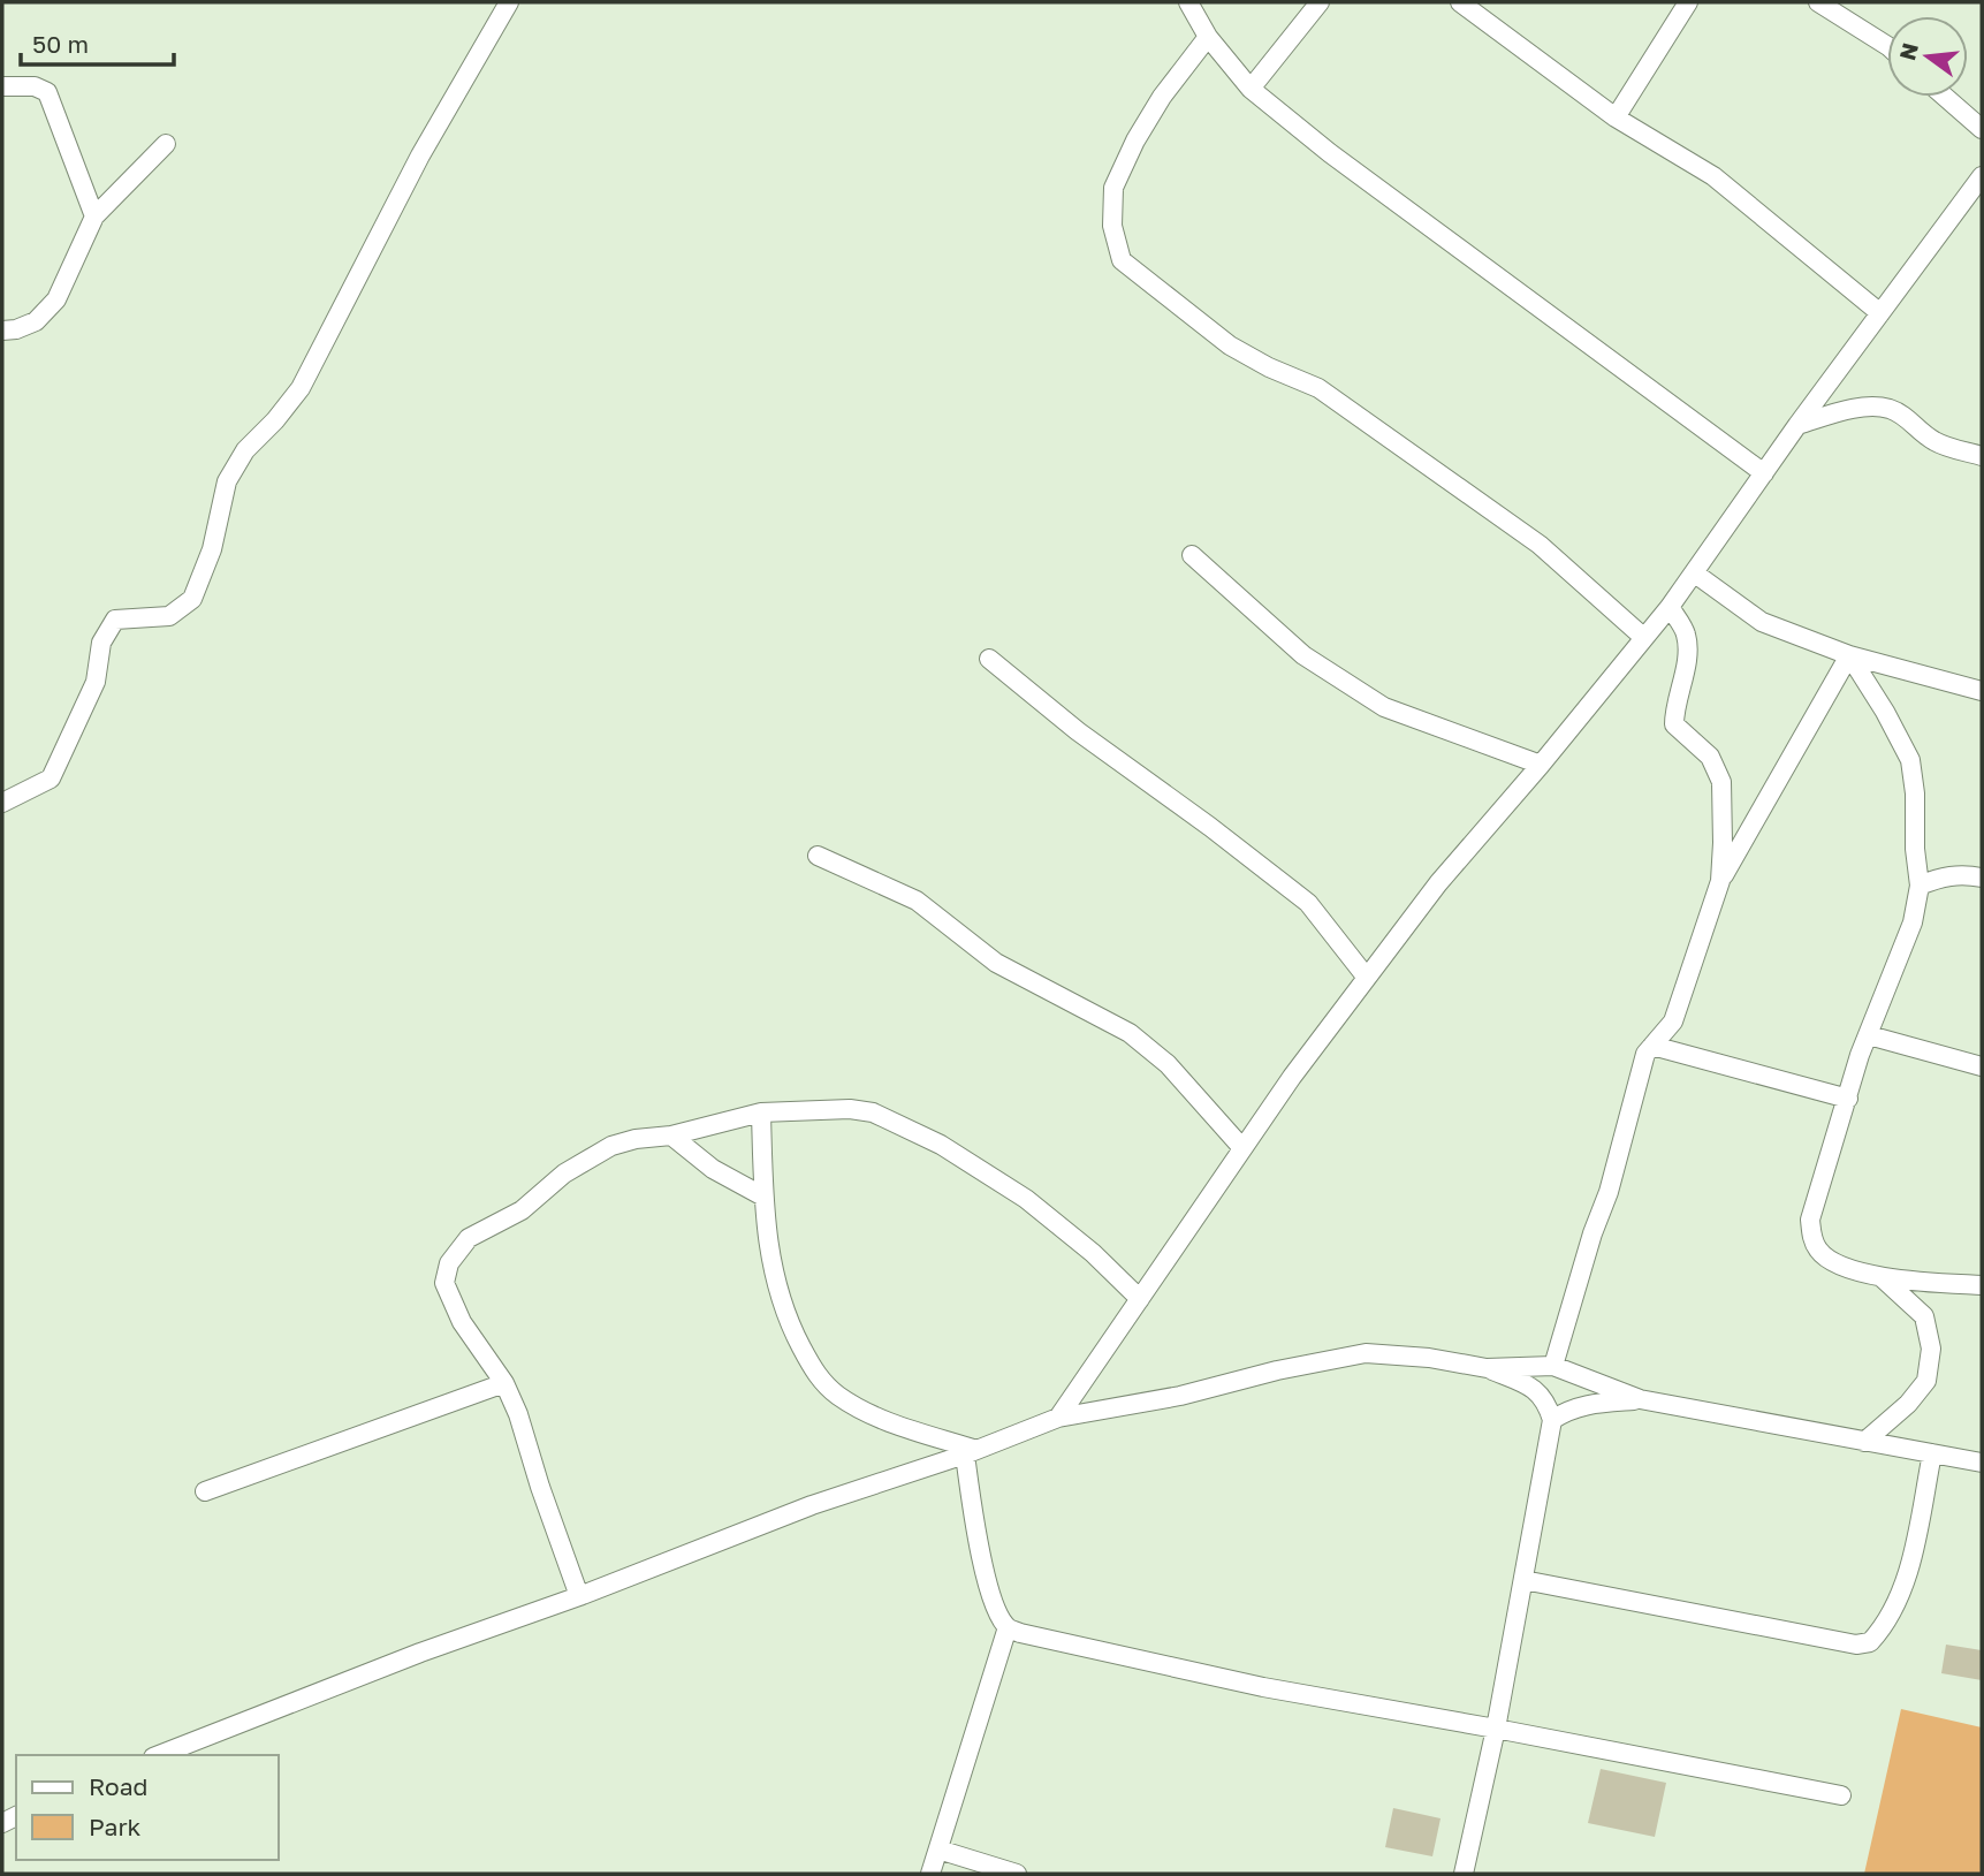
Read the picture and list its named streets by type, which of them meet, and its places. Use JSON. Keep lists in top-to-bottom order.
{
  "legend": ["Road", "Park"],
  "scale_bar": "50 m",
  "north": "left"
}
